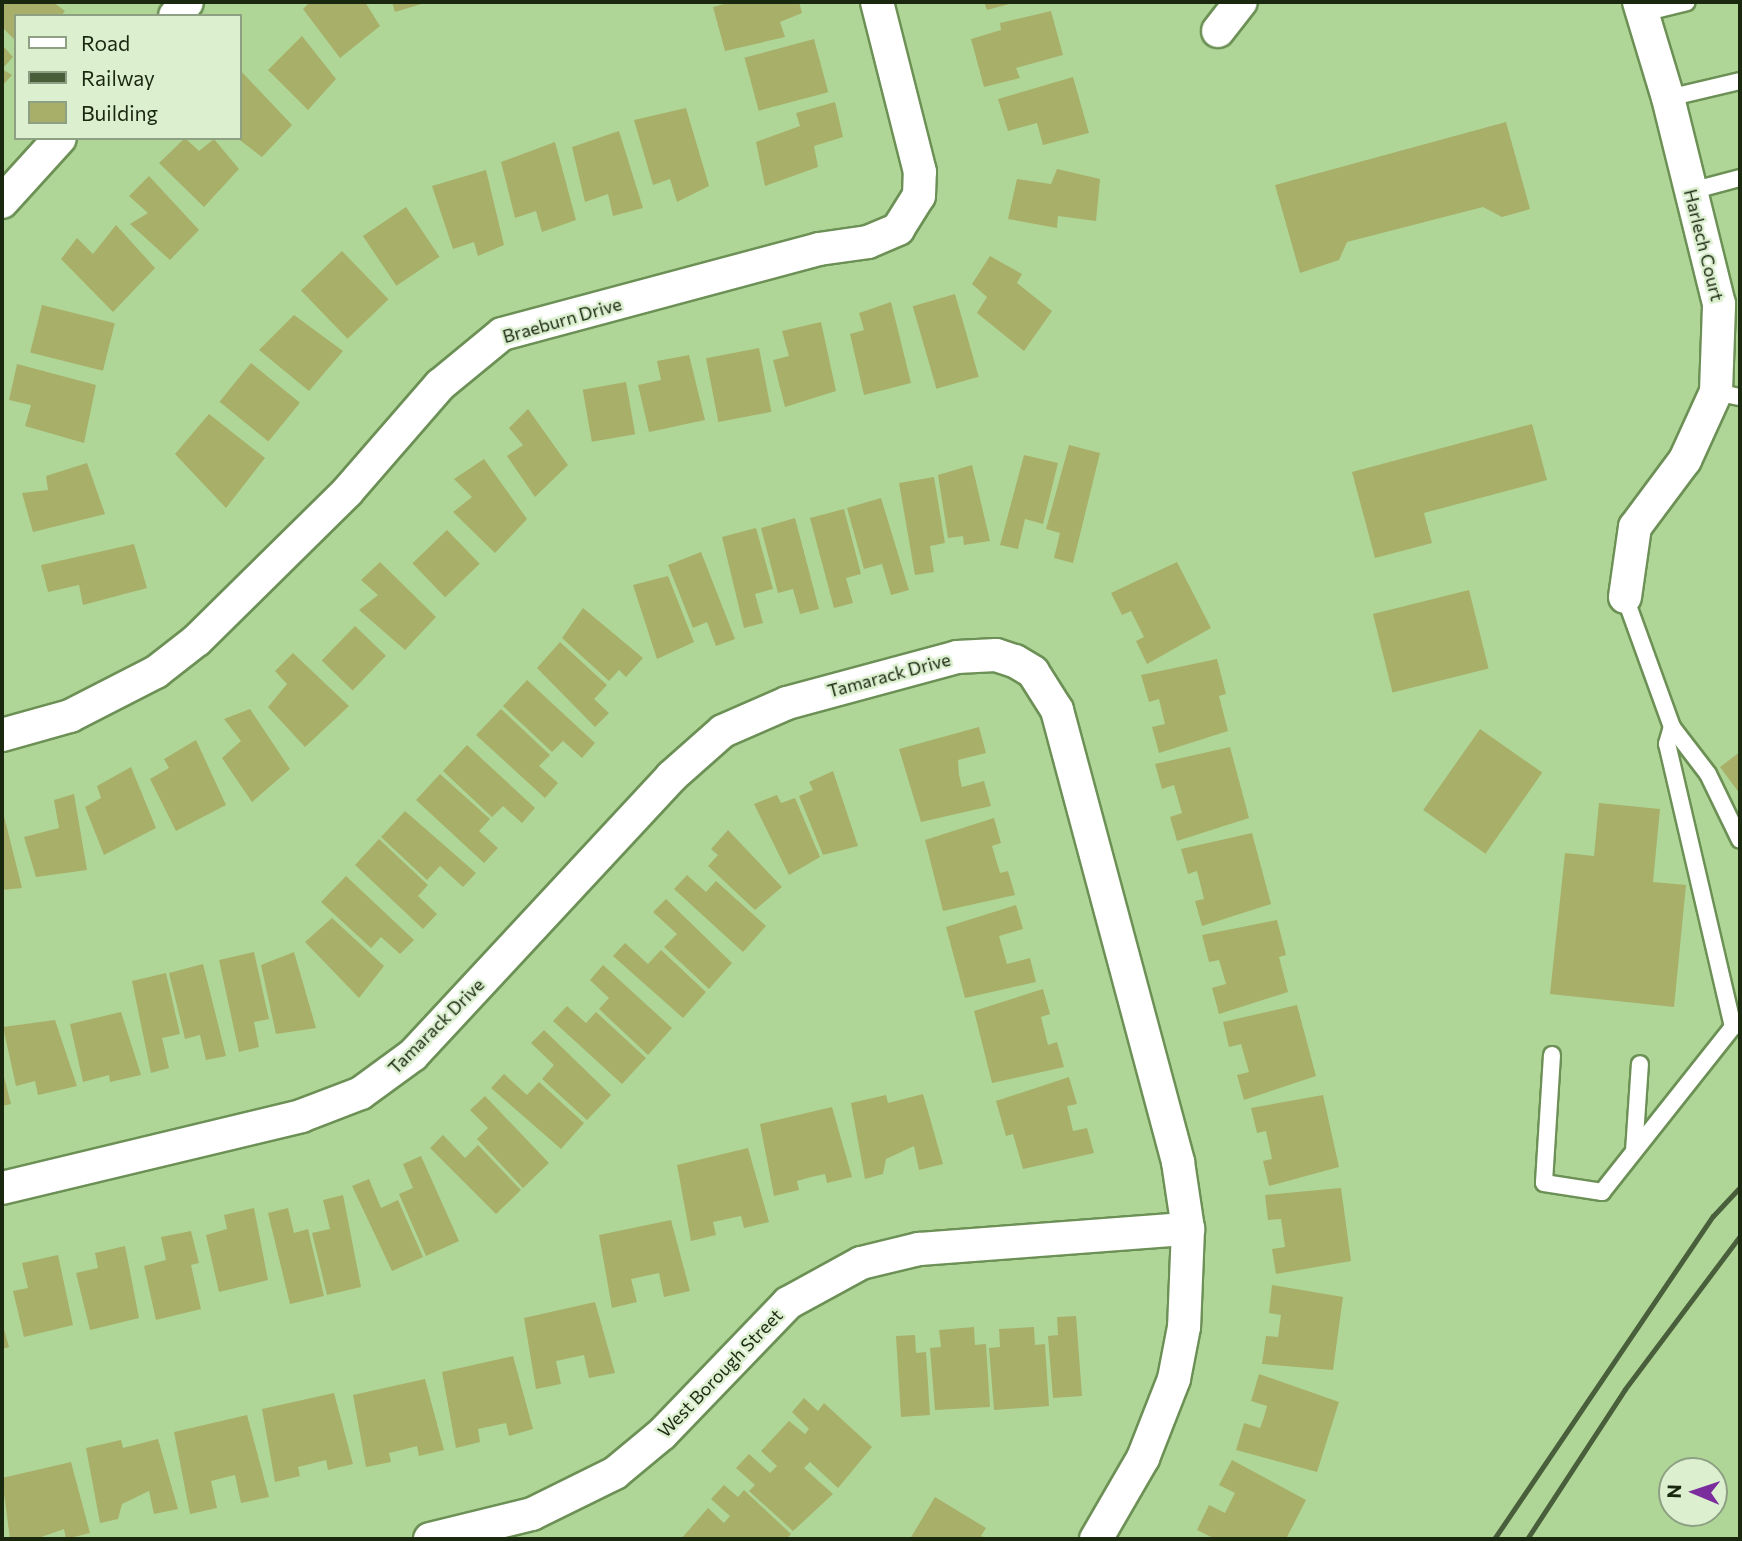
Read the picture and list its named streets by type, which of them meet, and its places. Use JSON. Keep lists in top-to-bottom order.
{
  "streets": {
    "street": [
      "Harlech Court",
      "Braeburn Drive",
      "Tamarack Drive",
      "West Borough Street"
    ]
  },
  "crossings": [
    ["Tamarack Drive", "West Borough Street"]
  ],
  "legend": ["Road", "Railway", "Building"],
  "north": "left"
}
